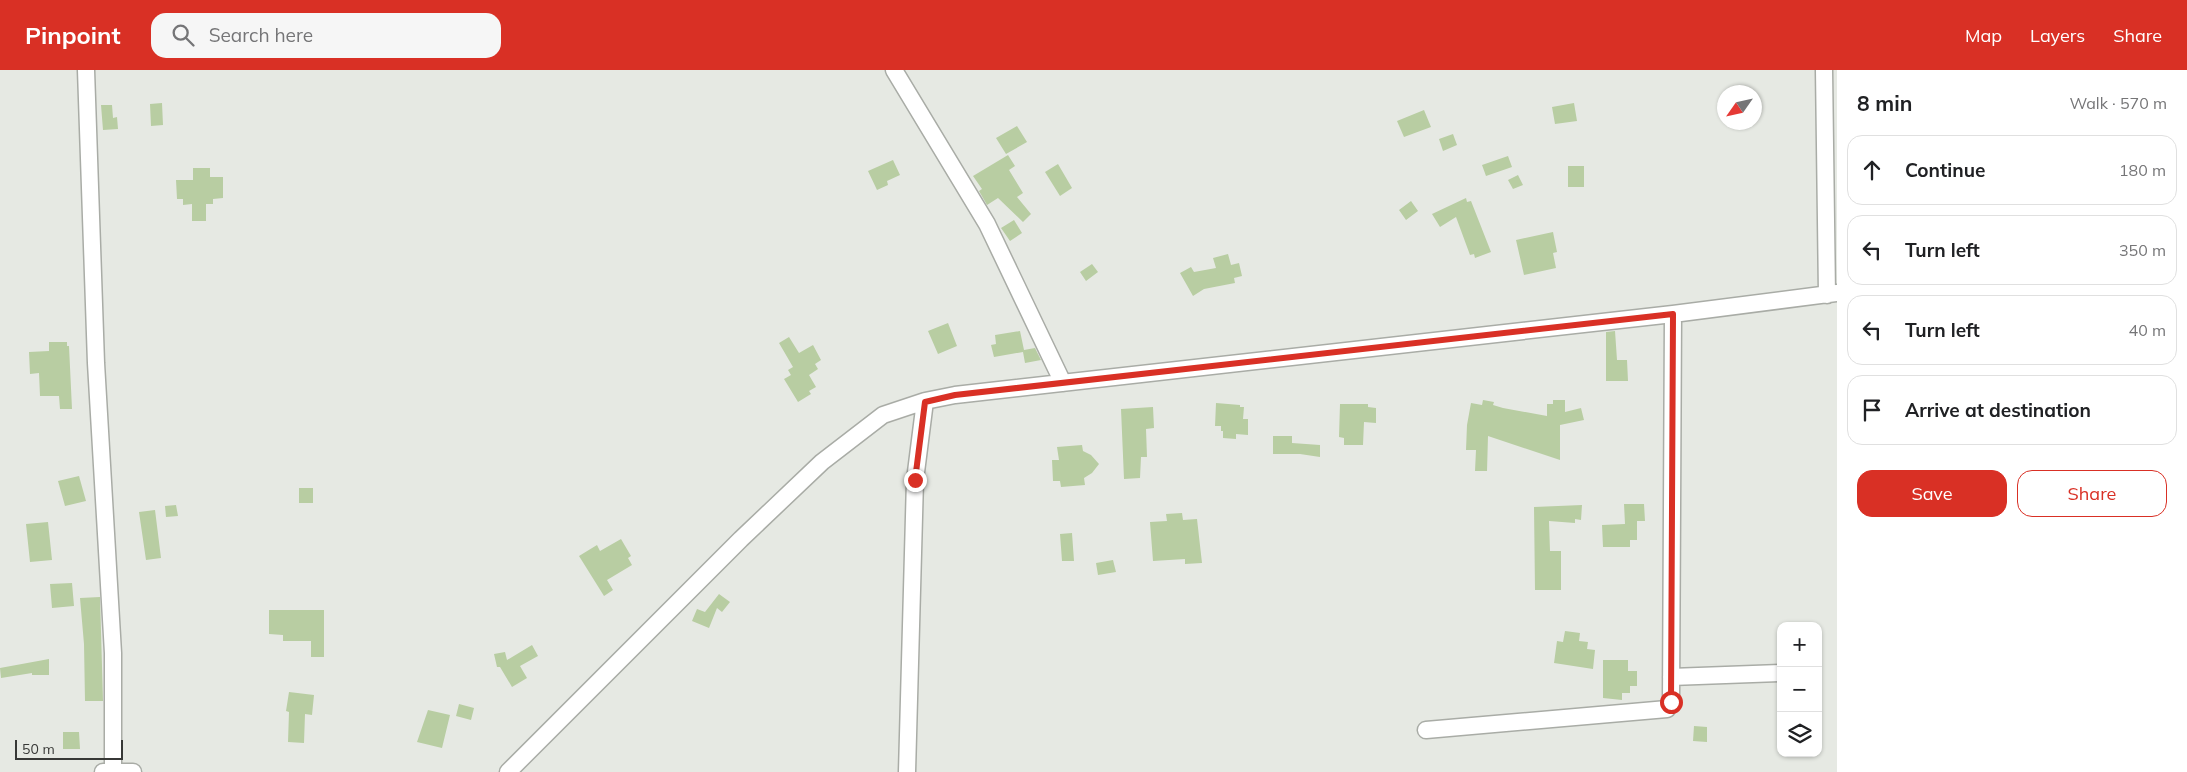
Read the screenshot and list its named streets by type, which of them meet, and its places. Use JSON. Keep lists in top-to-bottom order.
{
  "scale_bar": "50 m",
  "north": "bottom left",
  "page": {
    "header": "Pinpoint",
    "search": "Search here",
    "nav": ["Map", "Layers", "Share"],
    "heading": ["8 min", "Walk · 570 m"],
    "list": [
      ["Continue", "180 m"],
      ["Turn left", "350 m"],
      ["Turn left", "40 m"],
      "Arrive at destination"
    ],
    "buttons": ["Save", "Share"],
    "map_buttons": ["+", "−"],
    "scale": "50 m"
  }
}
